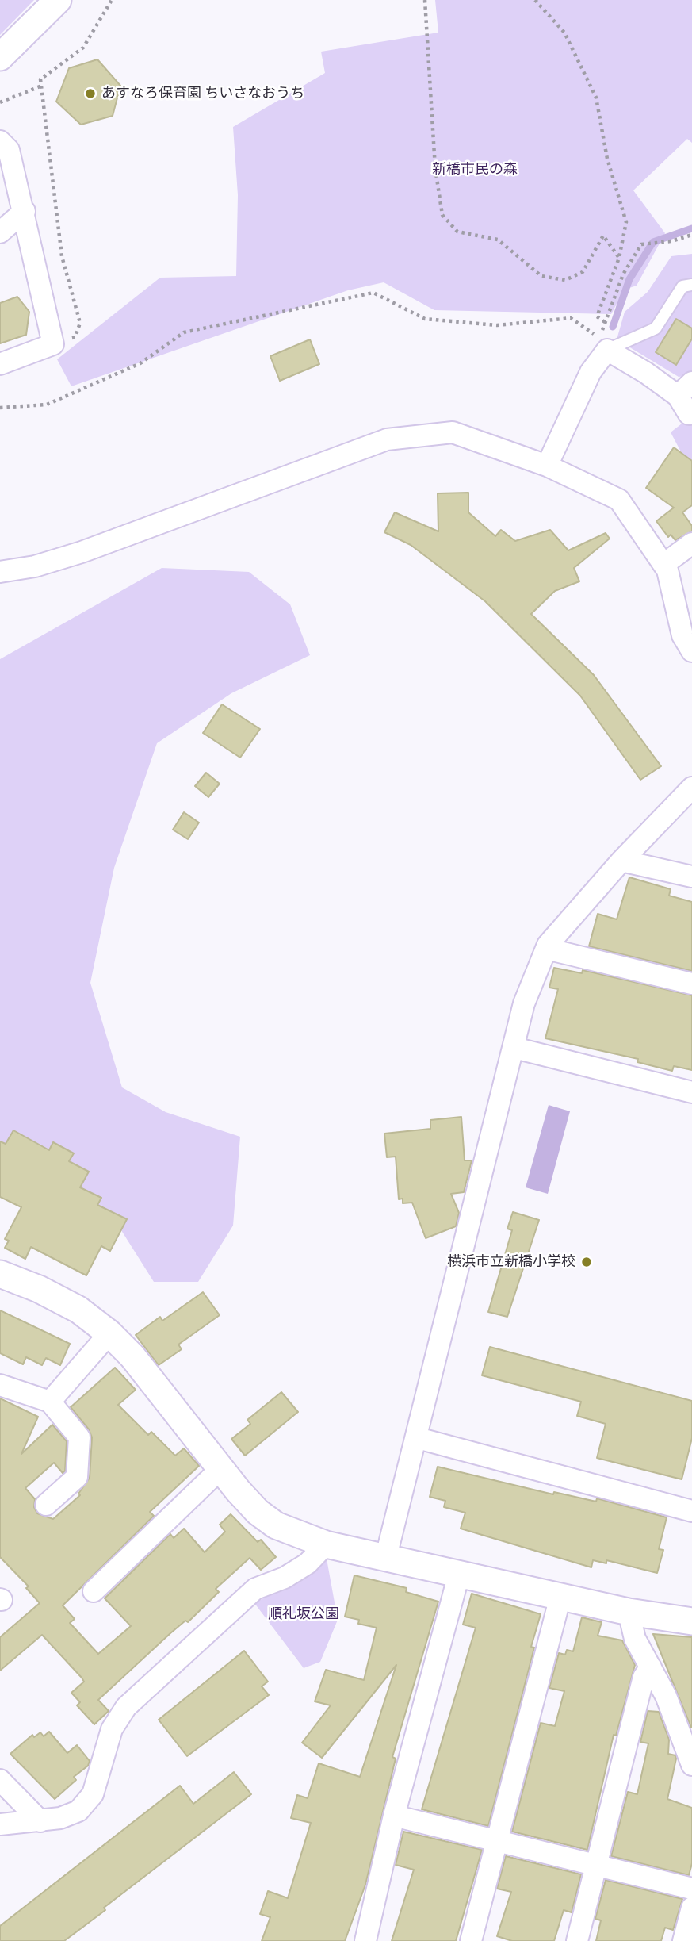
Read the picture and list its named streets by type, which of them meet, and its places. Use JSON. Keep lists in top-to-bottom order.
{
  "parks": ["新橋市民の森", "順礼坂公園"],
  "places": ["あすなろ保育園 ちいさなおうち", "横浜市立新橋小学校"]
}
